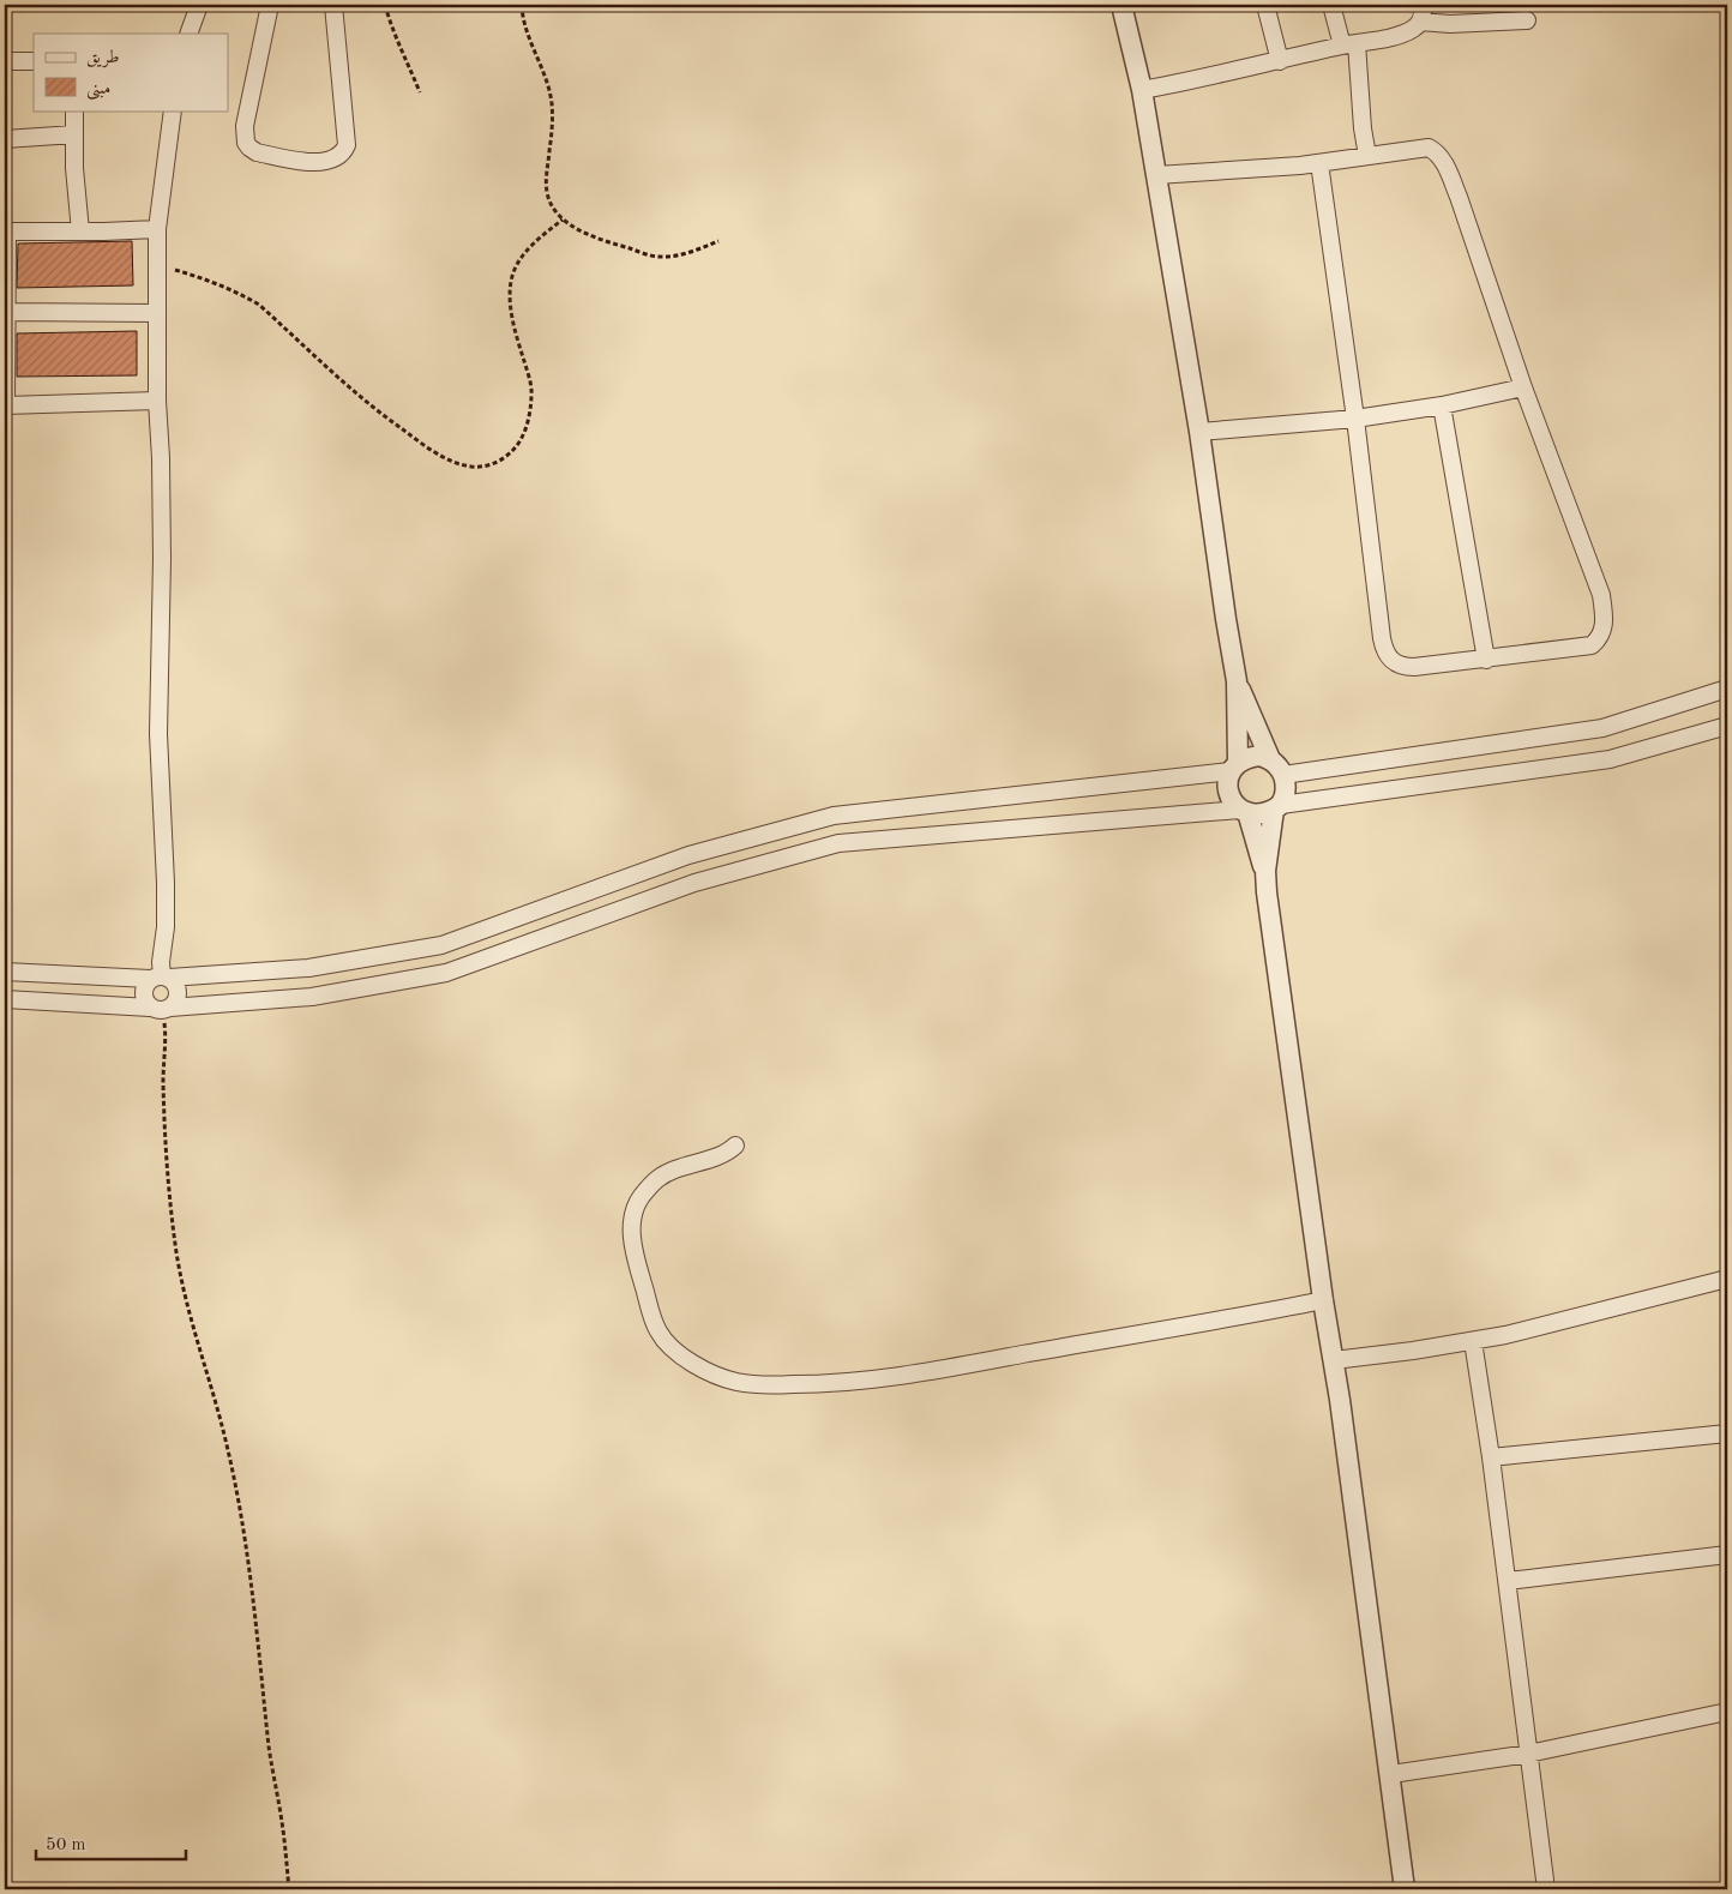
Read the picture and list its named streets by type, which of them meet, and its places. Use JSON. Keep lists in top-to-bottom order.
{
  "legend": ["طريق", "مبنى"],
  "scale_bar": "50 m"
}
